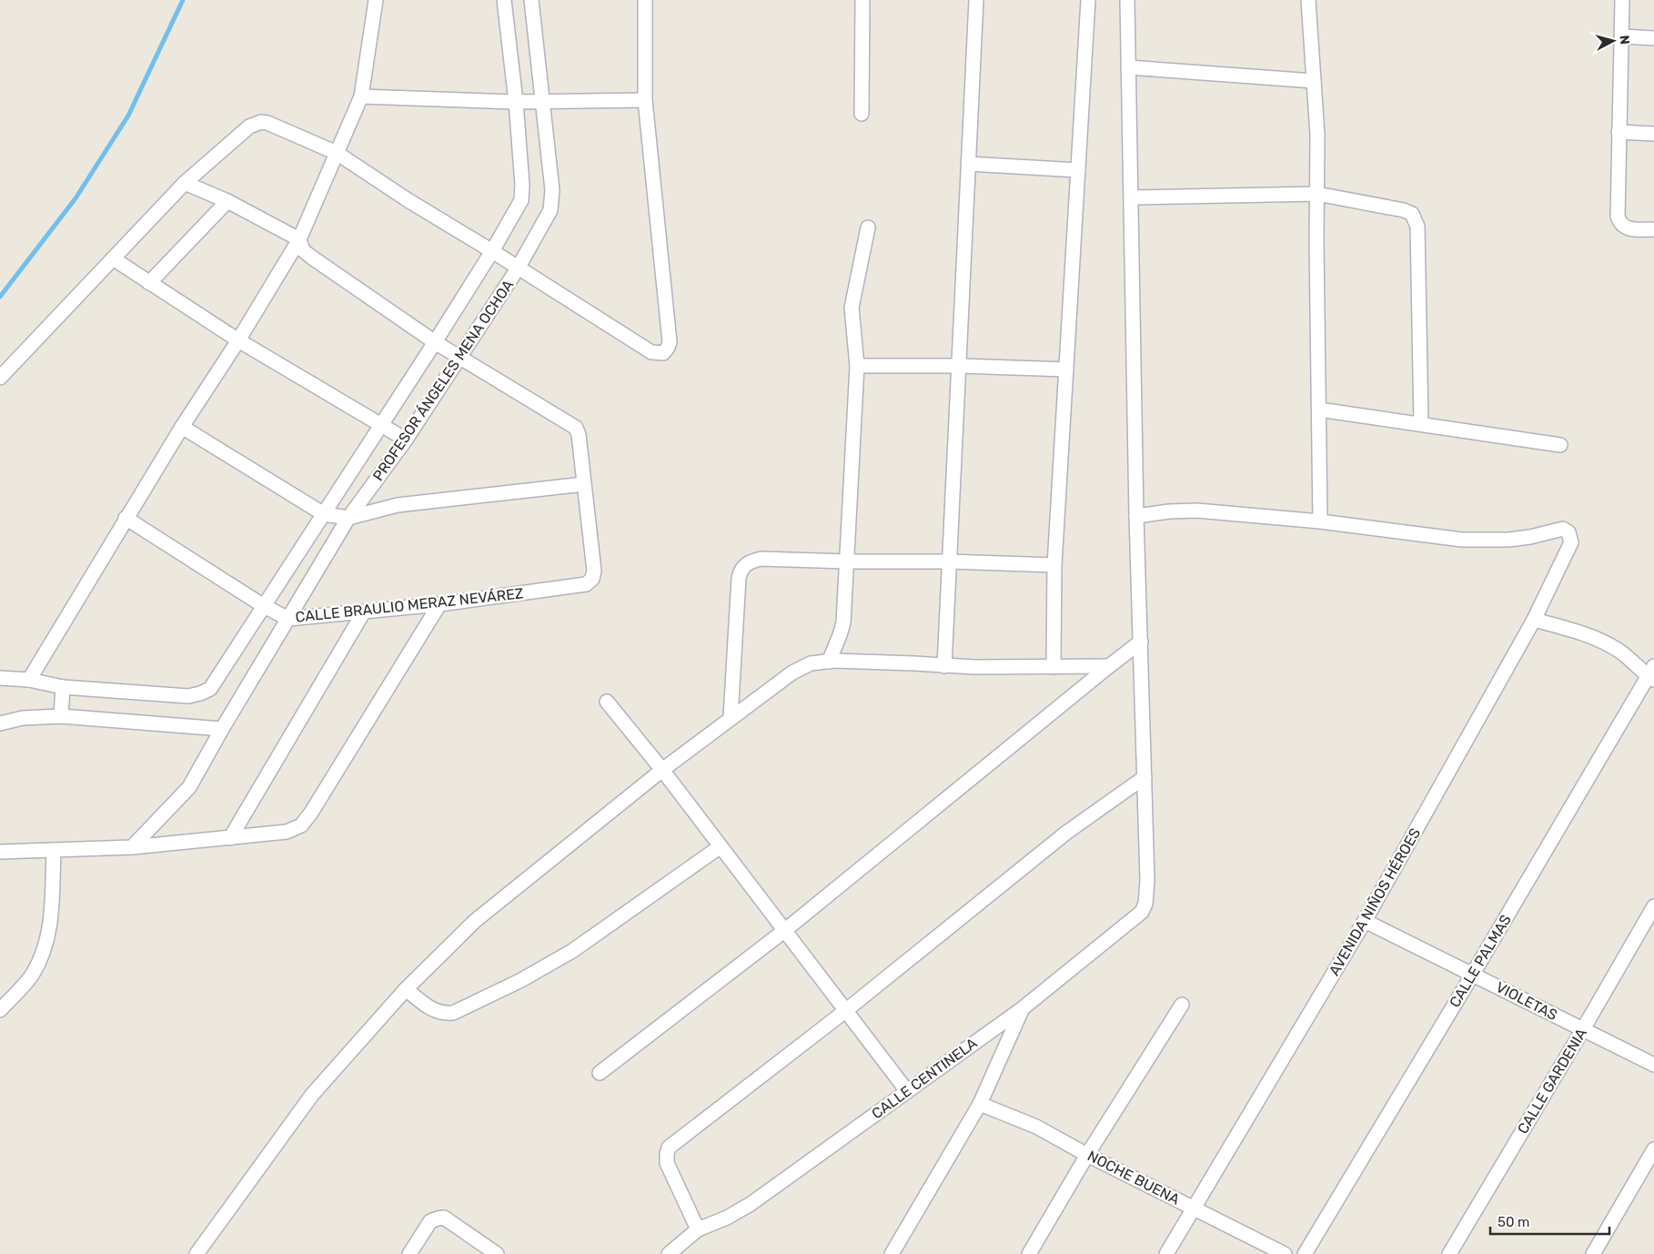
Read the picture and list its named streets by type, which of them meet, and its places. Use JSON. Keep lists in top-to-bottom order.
{
  "streets": {
    "street": [
      "PROFESOR ÁNGELES MENA OCHOA",
      "CALLE BRAULIO MERAZ NEVÁREZ",
      "AVENIDA NIÑOS HÉROES",
      "CALLE PALMAS",
      "VIOLETAS",
      "CALLE CENTINELA",
      "CALLE GARDENIA",
      "NOCHE BUENA"
    ]
  },
  "crossings": [
    ["PROFESOR ÁNGELES MENA OCHOA", "CALLE BRAULIO MERAZ NEVÁREZ"],
    ["AVENIDA NIÑOS HÉROES", "VIOLETAS"],
    ["AVENIDA NIÑOS HÉROES", "NOCHE BUENA"],
    ["CALLE PALMAS", "VIOLETAS"],
    ["VIOLETAS", "CALLE GARDENIA"]
  ],
  "scale_bar": "50 m",
  "north": "right"
}
